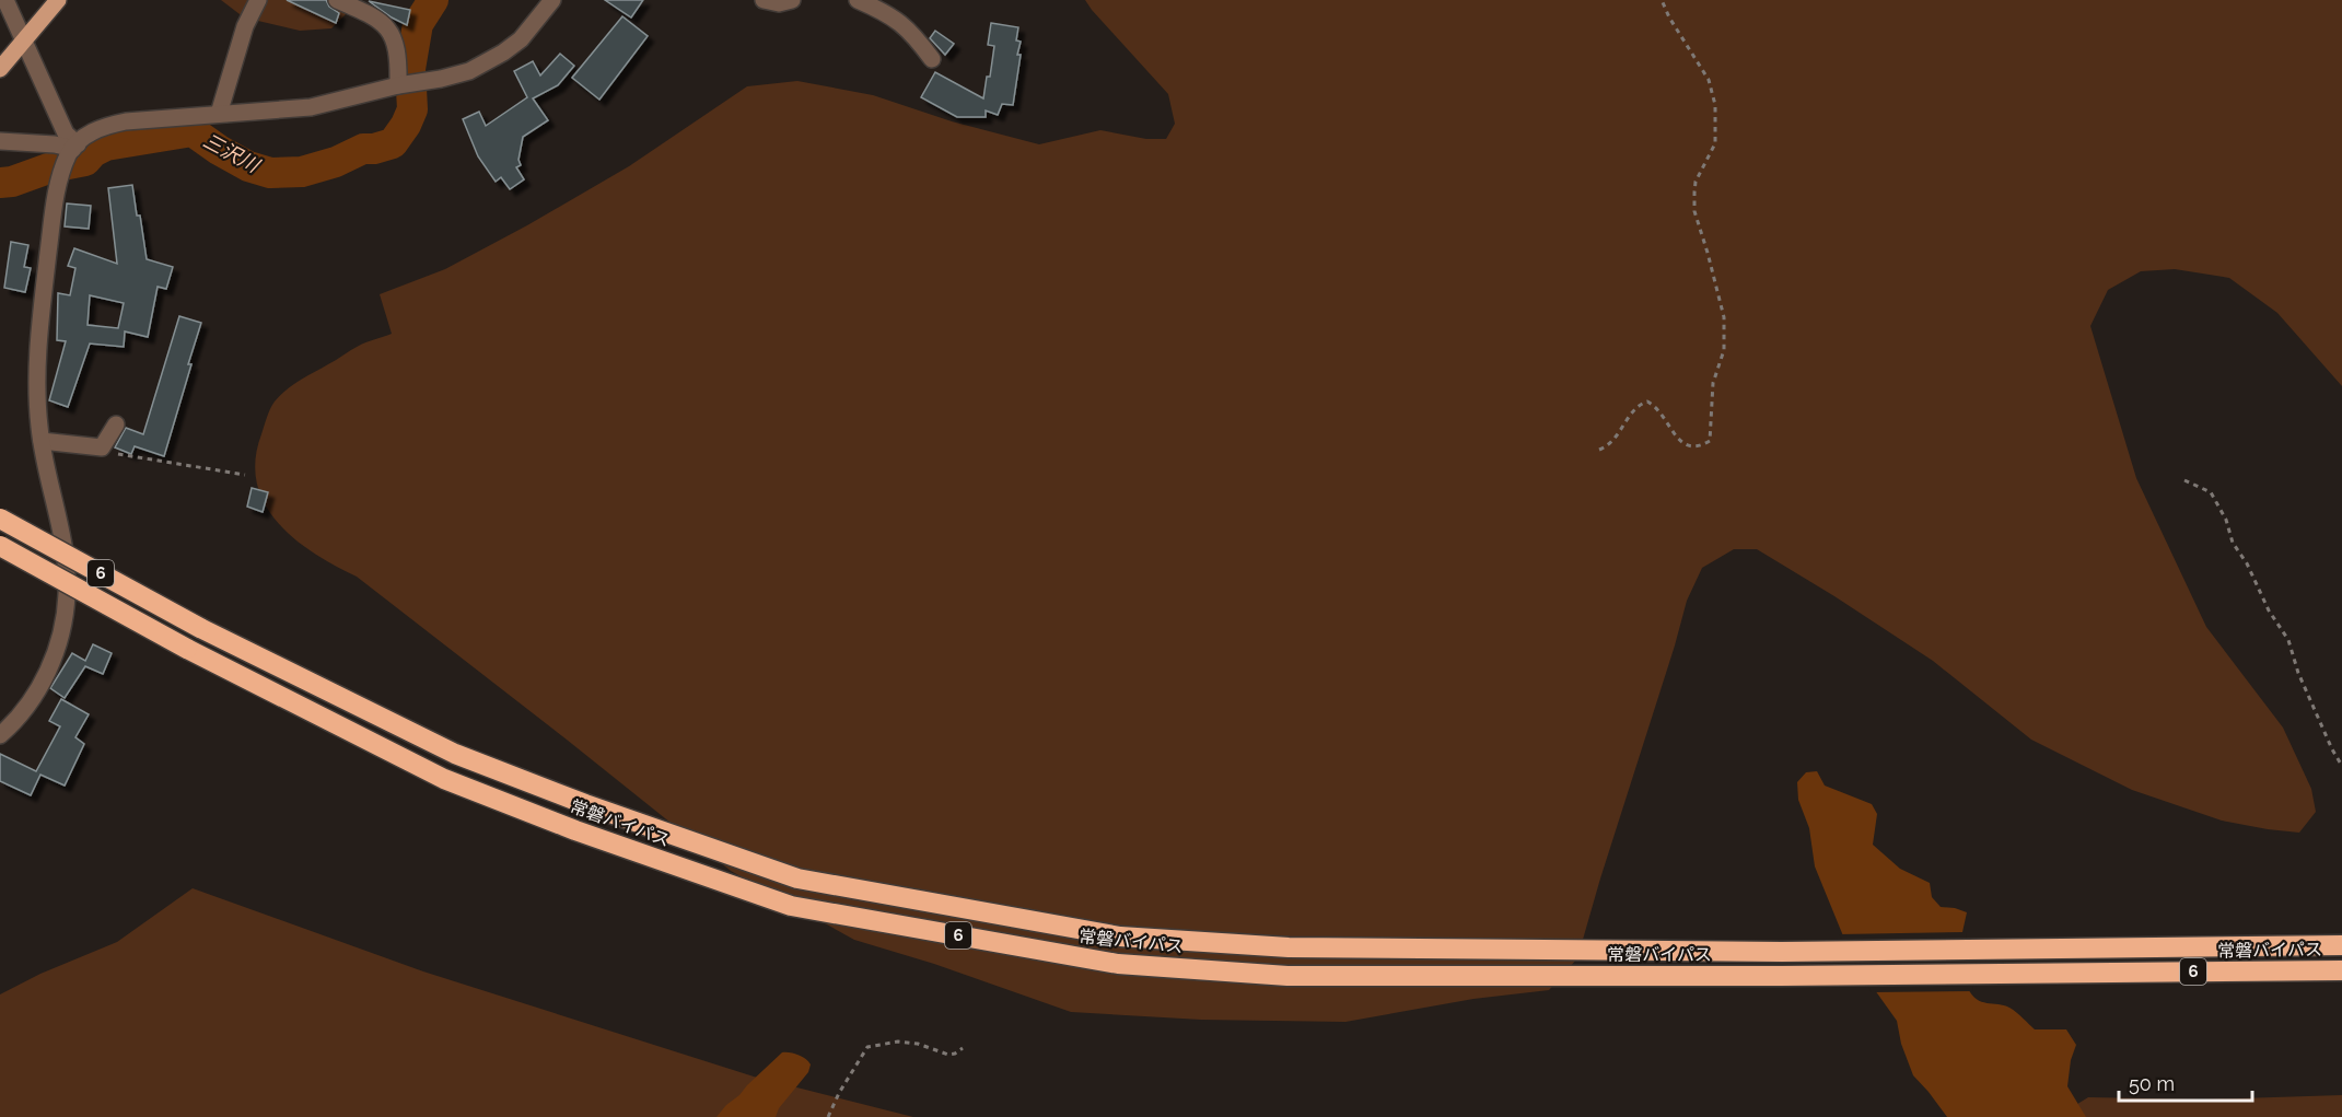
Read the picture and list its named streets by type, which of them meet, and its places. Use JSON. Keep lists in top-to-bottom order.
{
  "streets": {
    "highway": ["6", "常磐バイパス"]
  },
  "water": ["三沢川"],
  "scale_bar": "50 m"
}
